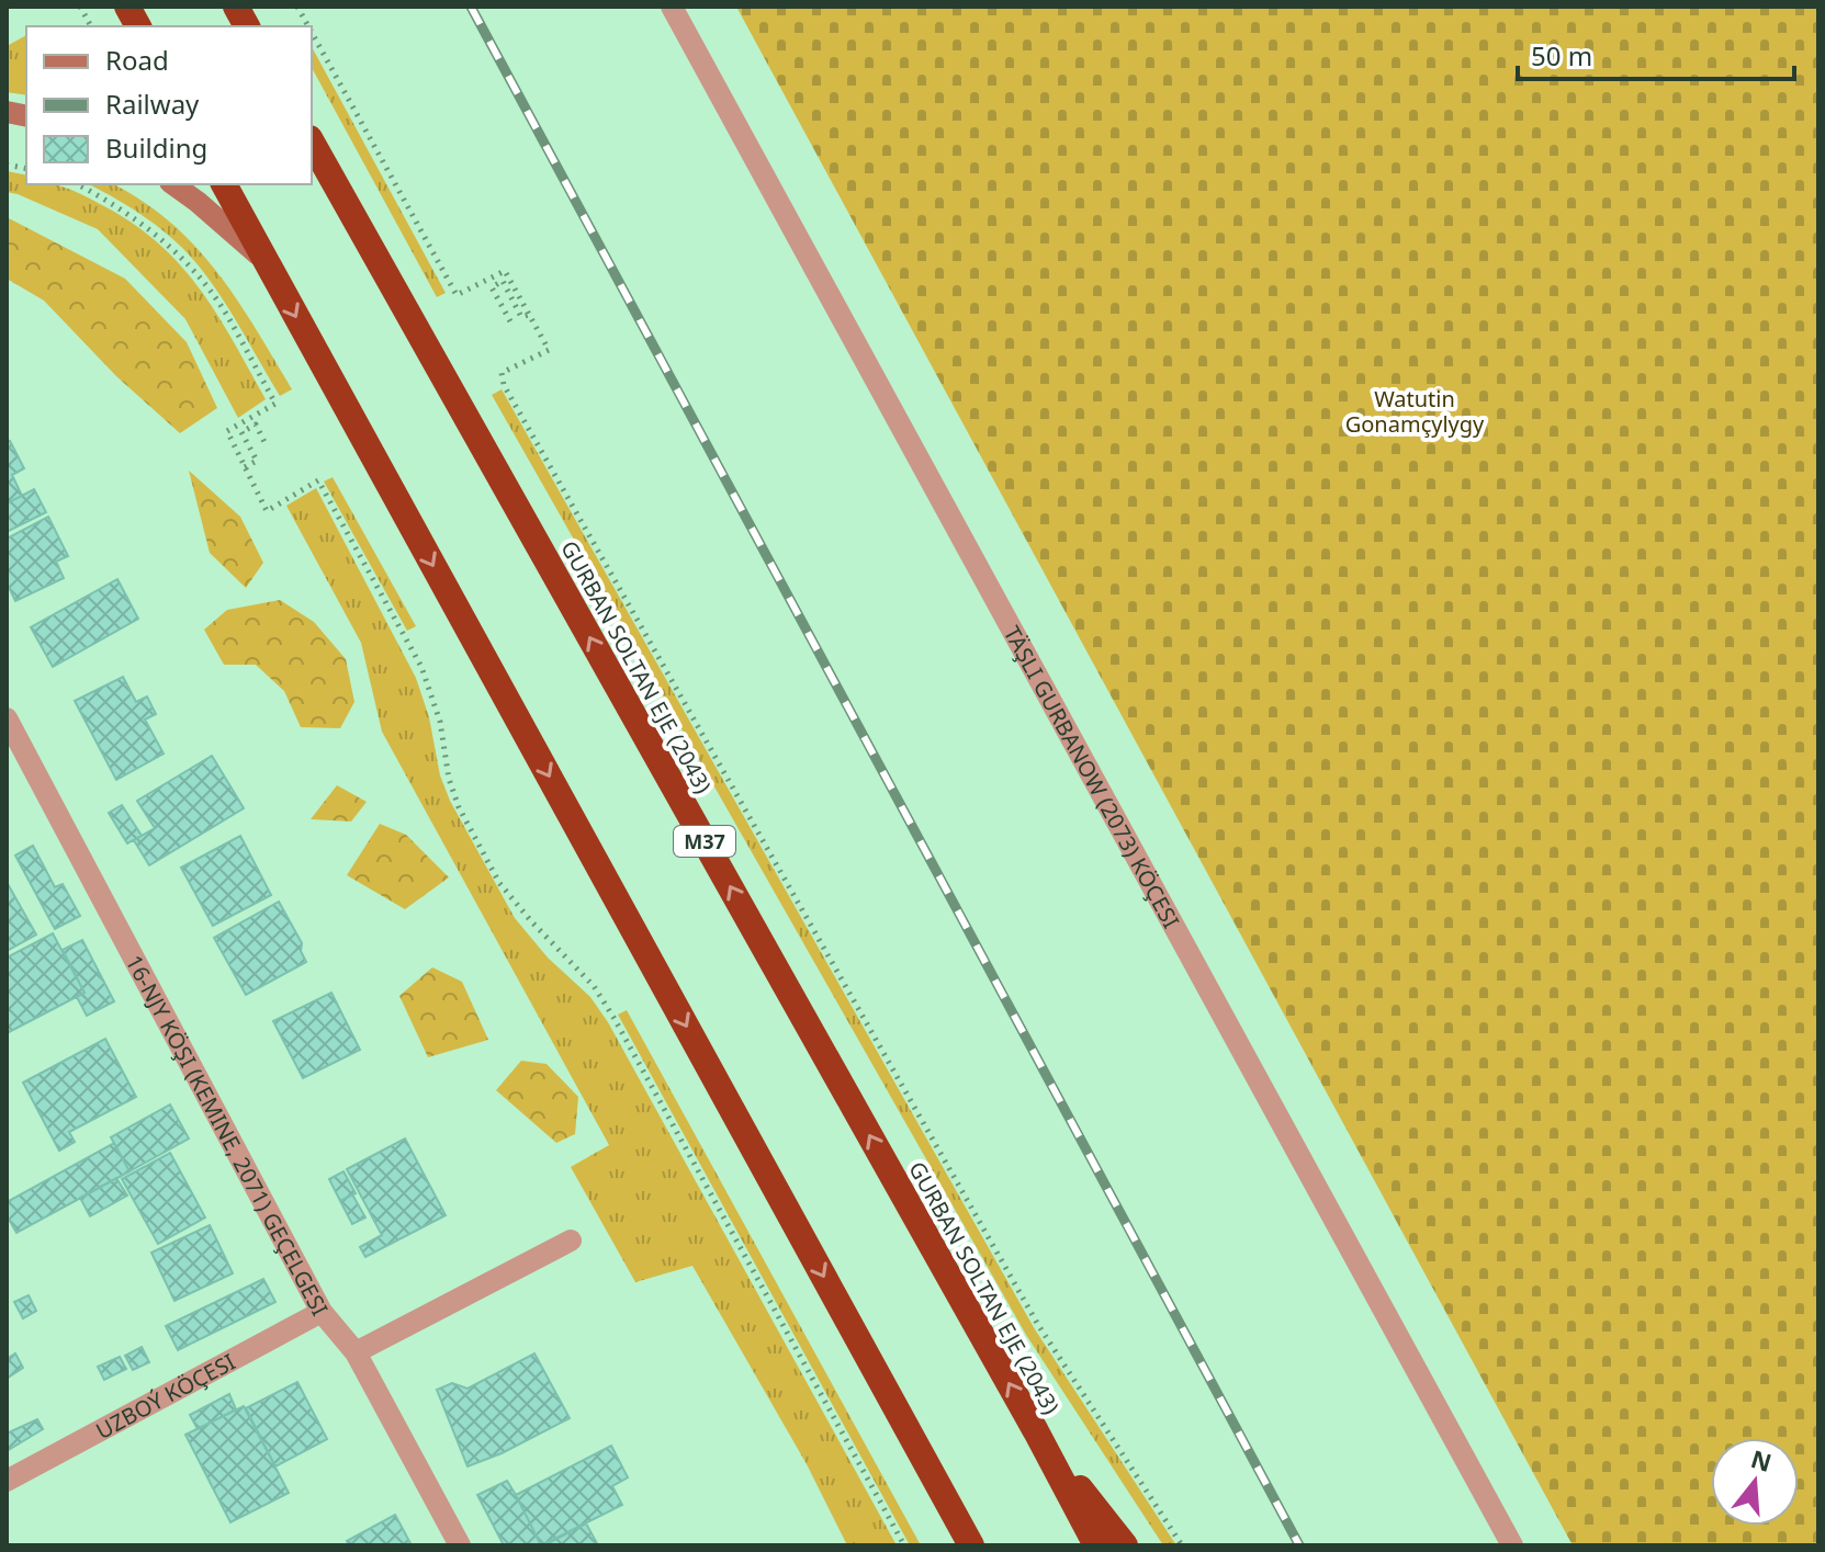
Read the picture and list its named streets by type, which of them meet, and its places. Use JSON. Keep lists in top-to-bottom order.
{
  "streets": {
    "highway": ["GURBAN SOLTAN EJE (2043)", "M37"],
    "street": ["TÄŞLI GURBANOW (2073) KÖÇESI", "16-NJY KÖŞI (KEMINE, 2071) GEÇELGESI", "UZBOÝ KÖÇESI"]
  },
  "crossings": [
    ["16-NJY KÖŞI (KEMINE, 2071) GEÇELGESI", "UZBOÝ KÖÇESI"]
  ],
  "parks": ["Watutin Gonamçylygy"],
  "legend": ["Road", "Railway", "Building"],
  "scale_bar": "50 m",
  "north": "top"
}
